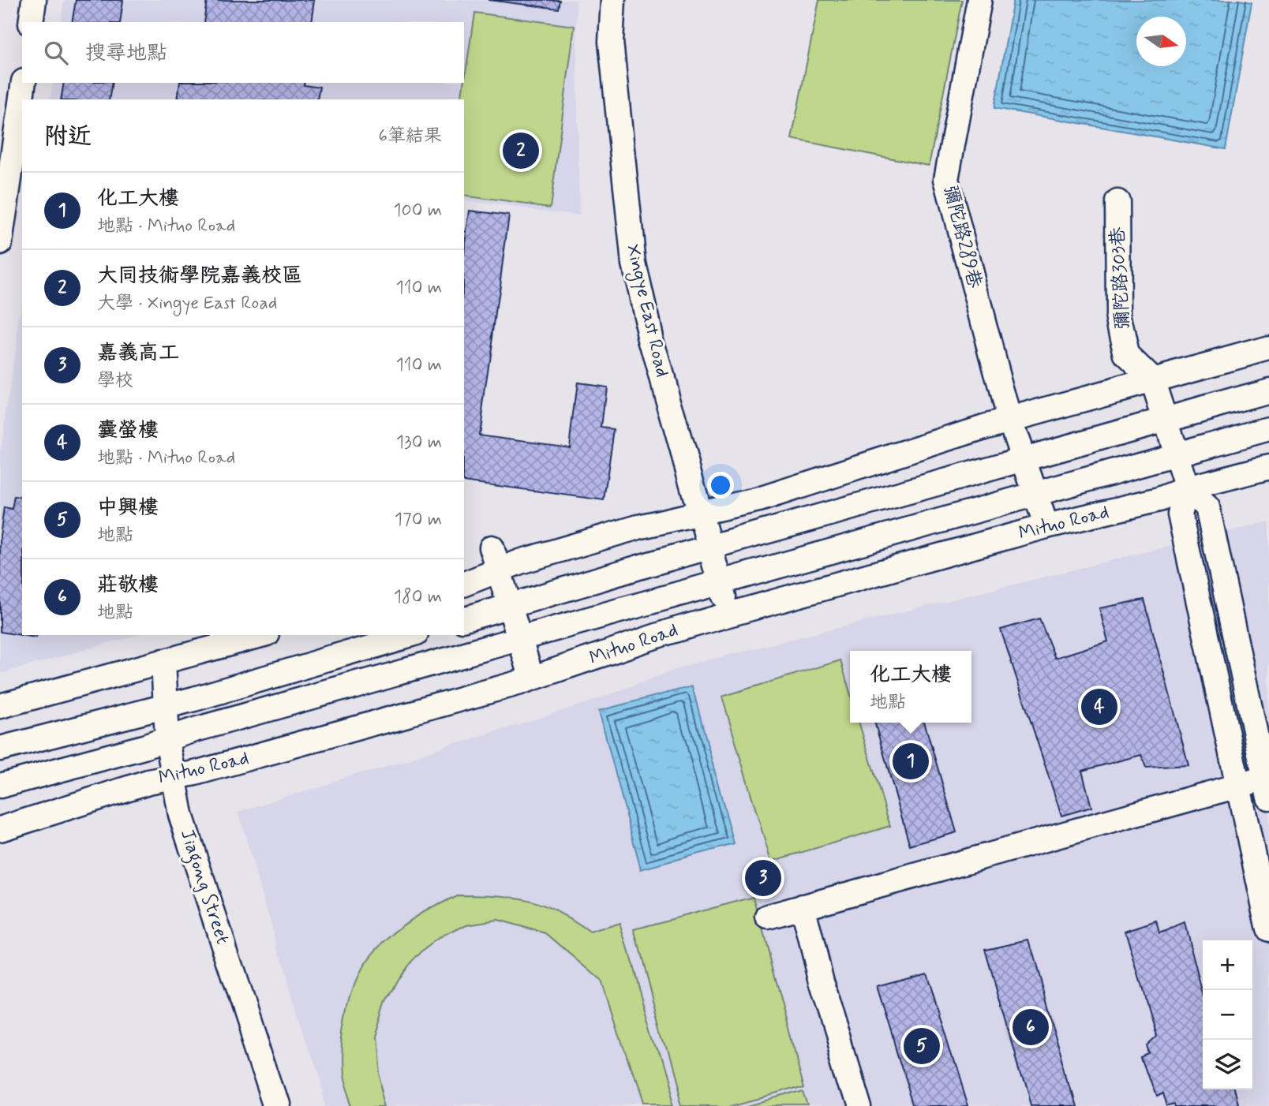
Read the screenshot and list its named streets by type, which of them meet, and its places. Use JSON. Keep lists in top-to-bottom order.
{
  "streets": {
    "street": [
      "彌陀路289巷",
      "彌陀路303巷",
      "Xingye East Road",
      "Mituo Road",
      "Jiagong Street"
    ]
  },
  "crossings": [
    ["彌陀路289巷", "Mituo Road"],
    ["Xingye East Road", "Mituo Road"],
    ["Mituo Road", "Jiagong Street"]
  ],
  "north": "right",
  "page": {
    "search": "搜尋地點",
    "heading": ["附近", "6筆結果"],
    "pins": [
      "2",
      "4",
      "1",
      "3",
      "6",
      "5"
    ],
    "list": [
      {
        "mark": "1",
        "name": "化工大樓",
        "note": "地點 · Mituo Road",
        "value": "100 m"
      },
      {
        "mark": "2",
        "name": "大同技術學院嘉義校區",
        "note": "大學 · Xingye East Road",
        "value": "110 m"
      },
      {
        "mark": "3",
        "name": "嘉義高工",
        "note": "學校",
        "value": "110 m"
      },
      {
        "mark": "4",
        "name": "囊螢樓",
        "note": "地點 · Mituo Road",
        "value": "130 m"
      },
      {
        "mark": "5",
        "name": "中興樓",
        "note": "地點",
        "value": "170 m"
      },
      {
        "mark": "6",
        "name": "莊敬樓",
        "note": "地點",
        "value": "180 m"
      }
    ],
    "popup": ["化工大樓", "地點"],
    "map_buttons": ["+", "−"]
  }
}
